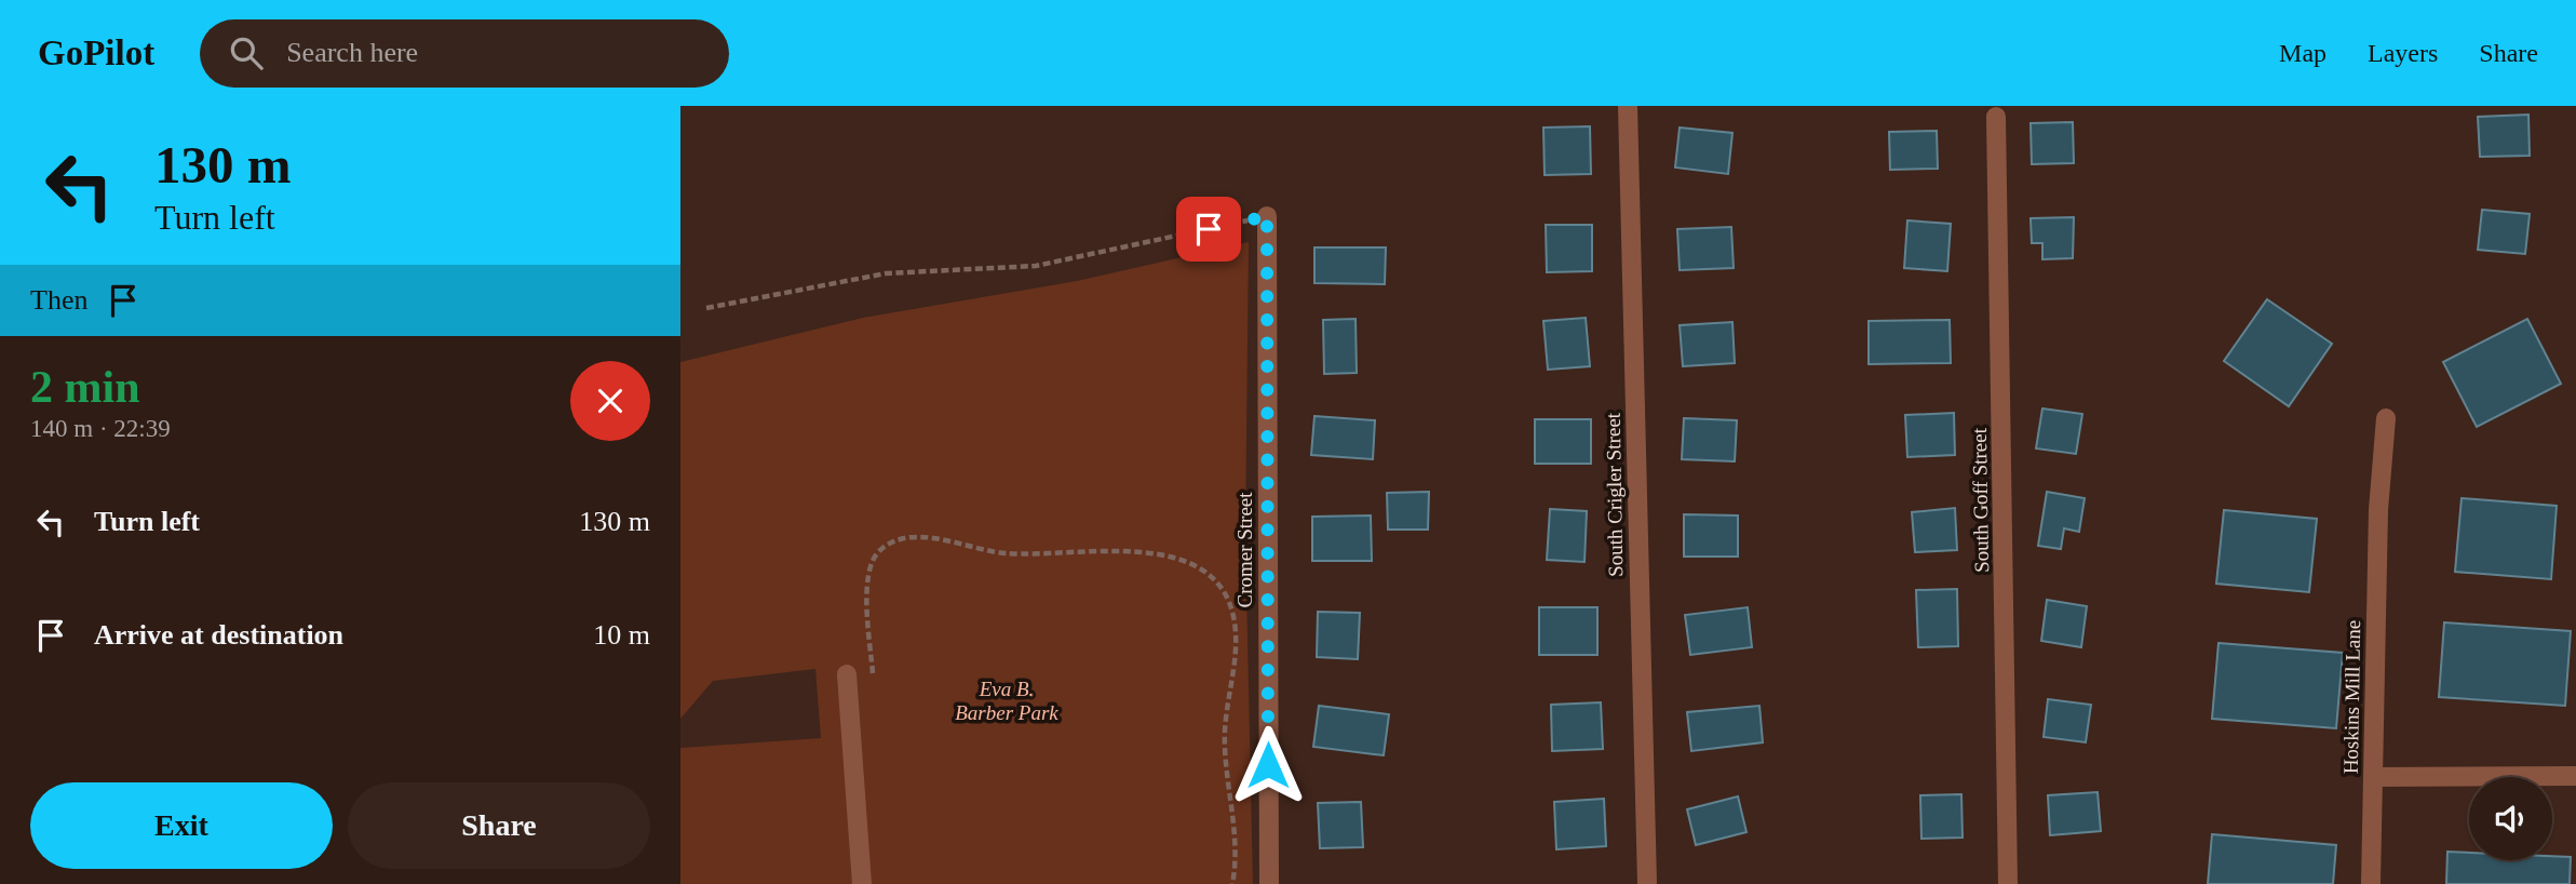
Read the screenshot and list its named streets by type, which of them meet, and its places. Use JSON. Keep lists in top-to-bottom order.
{
  "streets": {
    "street": [
      "South Crigler Street",
      "South Goff Street",
      "Cromer Street",
      "Hoskins Mill Lane"
    ]
  },
  "parks": ["Eva B. Barber Park"],
  "page": {
    "header": "GoPilot",
    "search": "Search here",
    "nav": ["Map", "Layers", "Share"],
    "turn": ["130 m", "Turn left"],
    "then": "Then",
    "heading": ["2 min", "140 m · 22:39"],
    "list": [
      {
        "name": "Turn left",
        "value": "130 m"
      },
      {
        "name": "Arrive at destination",
        "value": "10 m"
      }
    ],
    "buttons": ["Exit", "Share"]
  }
}
